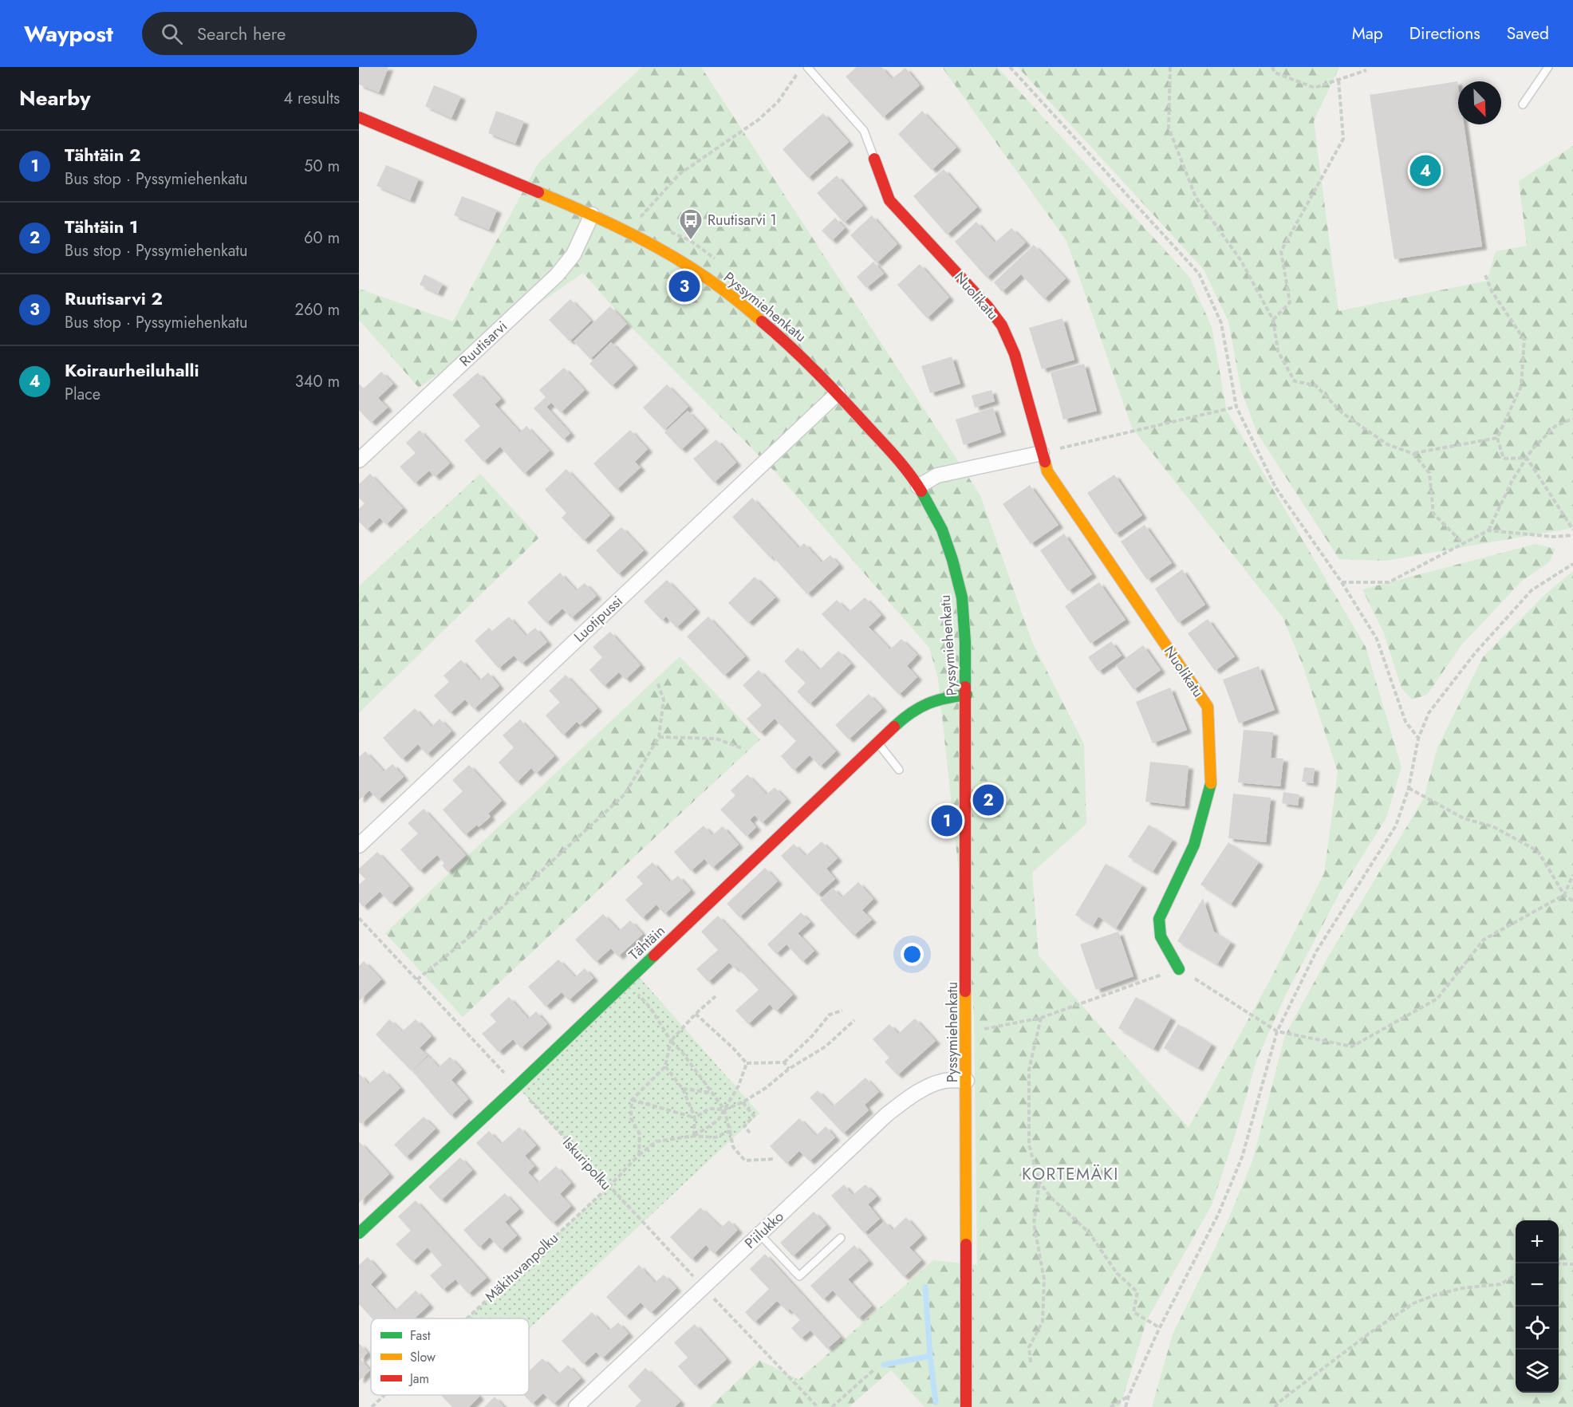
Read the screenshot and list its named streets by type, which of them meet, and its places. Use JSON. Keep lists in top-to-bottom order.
{
  "streets": {
    "street": [
      "Nuolikatu",
      "Pyssymiehenkatu",
      "Ruutisarvi",
      "Luotipussi",
      "Tähtäin",
      "Piilukko"
    ],
    "path": ["Iskuripolku", "Mäkituvanpolku"]
  },
  "crossings": [
    ["Pyssymiehenkatu", "Ruutisarvi"],
    ["Pyssymiehenkatu", "Luotipussi"],
    ["Pyssymiehenkatu", "Tähtäin"],
    ["Pyssymiehenkatu", "Piilukko"],
    ["Tähtäin", "Iskuripolku"],
    ["Iskuripolku", "Piilukko"],
    ["Iskuripolku", "Mäkituvanpolku"]
  ],
  "districts": ["KORTEMÄKI"],
  "places": {
    "bus stop": ["Ruutisarvi 1"]
  },
  "legend": ["Fast", "Slow", "Jam"],
  "north": "bottom right",
  "page": {
    "header": "Waypost",
    "search": "Search here",
    "nav": ["Map", "Directions", "Saved"],
    "heading": ["Nearby", "4 results"],
    "list": [
      {
        "mark": "1",
        "name": "Tähtäin 2",
        "note": "Bus stop · Pyssymiehenkatu",
        "value": "50 m"
      },
      {
        "mark": "2",
        "name": "Tähtäin 1",
        "note": "Bus stop · Pyssymiehenkatu",
        "value": "60 m"
      },
      {
        "mark": "3",
        "name": "Ruutisarvi 2",
        "note": "Bus stop · Pyssymiehenkatu",
        "value": "260 m"
      },
      {
        "mark": "4",
        "name": "Koiraurheiluhalli",
        "note": "Place",
        "value": "340 m"
      }
    ],
    "pins": [
      "4",
      "3",
      "2",
      "1"
    ],
    "map_buttons": ["+", "−"]
  }
}
